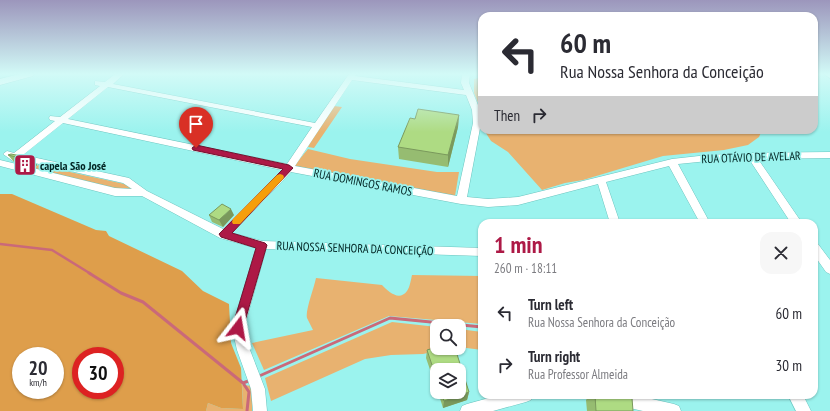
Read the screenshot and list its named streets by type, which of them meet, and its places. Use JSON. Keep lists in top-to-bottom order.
{
  "streets": {
    "street": ["RUA OTÁVIO DE AVELAR", "RUA DOMINGOS RAMOS", "RUA NOSSA SENHORA DA CONCEIÇÃO"]
  },
  "crossings": [
    ["RUA OTÁVIO DE AVELAR", "RUA DOMINGOS RAMOS"]
  ],
  "places": {
    "building": ["capela São José"]
  },
  "page": {
    "turn": ["60 m", "Rua Nossa Senhora da Conceição"],
    "then": "Then",
    "heading": ["1 min", "260 m · 18:11"],
    "list": [
      {
        "name": "Turn left",
        "note": "Rua Nossa Senhora da Conceição",
        "value": "60 m"
      },
      {
        "name": "Turn right",
        "note": "Rua Professor Almeida",
        "value": "30 m"
      }
    ],
    "speed": "20 km/h",
    "limit": "30"
  }
}
